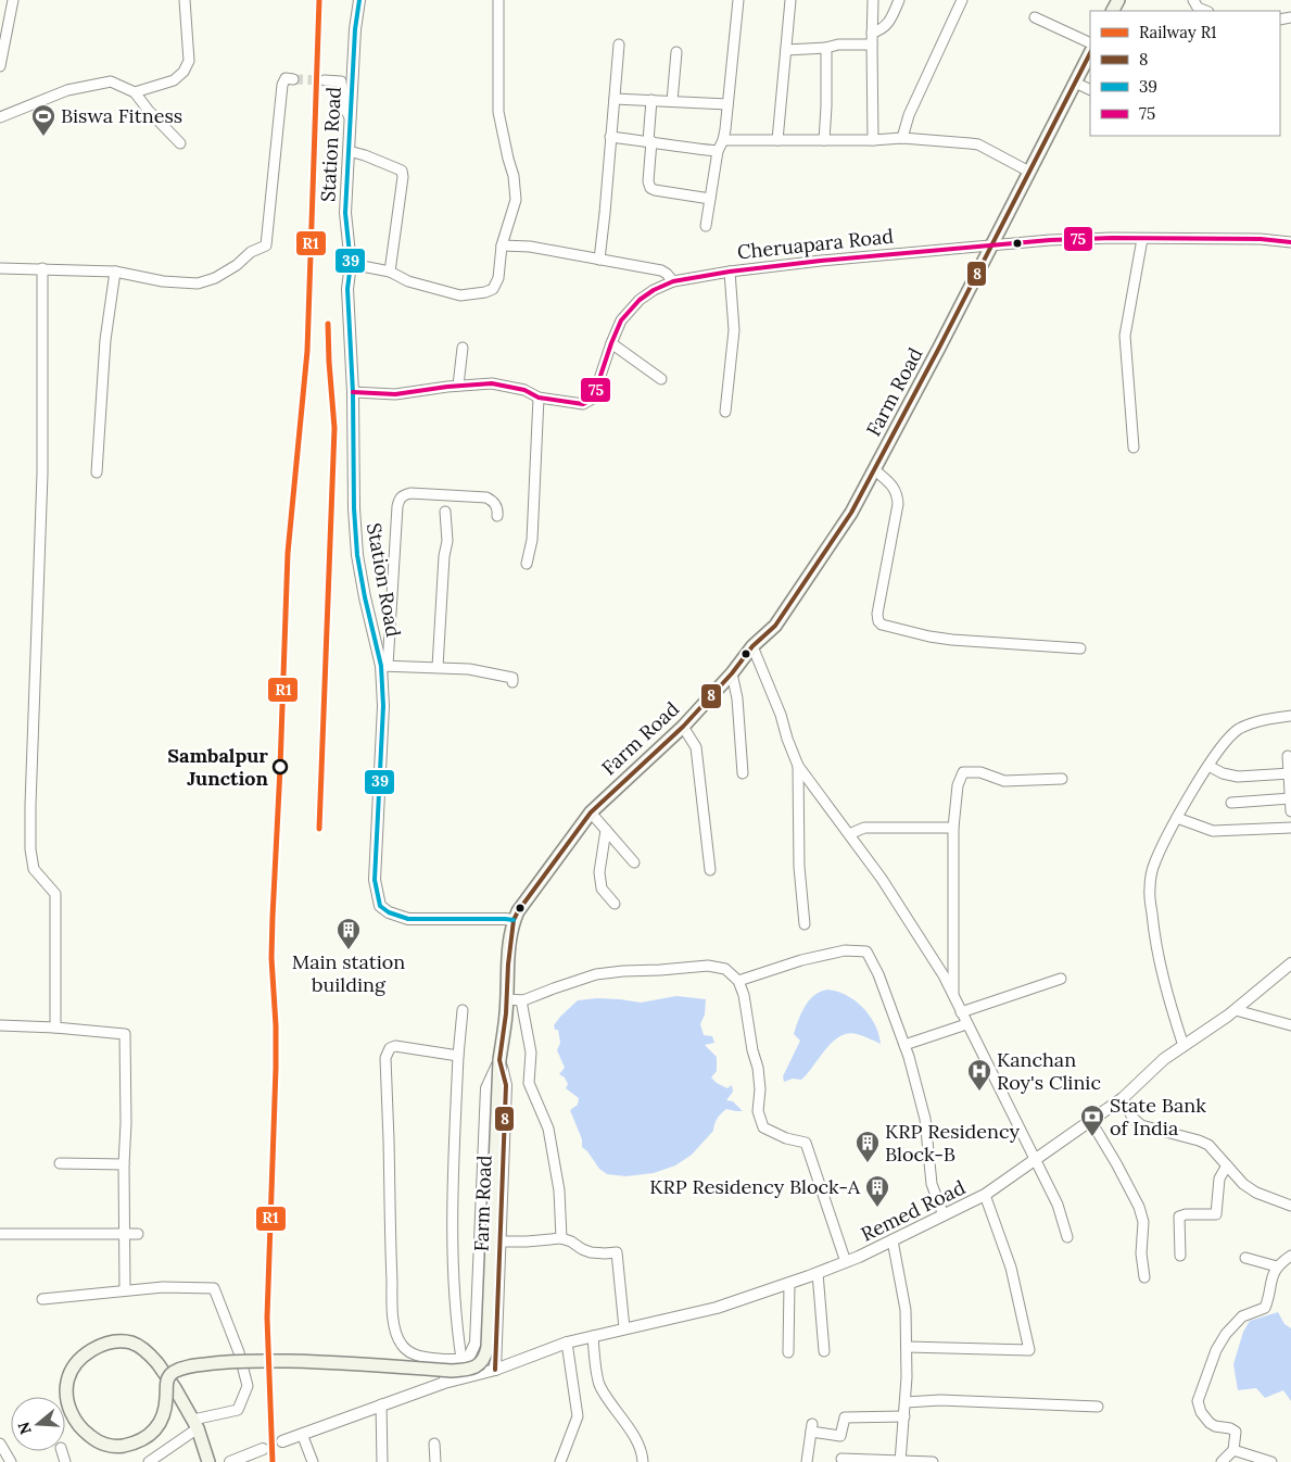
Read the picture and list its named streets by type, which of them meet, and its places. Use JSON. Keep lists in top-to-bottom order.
{
  "streets": {
    "main road": ["Farm Road"],
    "street": ["Station Road", "Cheruapara Road", "Remed Road"]
  },
  "crossings": [
    ["Station Road", "Cheruapara Road"],
    ["Station Road", "Farm Road"],
    ["Cheruapara Road", "Farm Road"],
    ["Farm Road", "Remed Road"]
  ],
  "places": {
    "sports": ["Biswa Fitness"],
    "other": ["Sambalpur Junction"],
    "building": ["Main station building", "KRP Residency Block-B", "KRP Residency Block-A"],
    "hospital": ["Kanchan Roy's Clinic"],
    "bank": ["State Bank of India"]
  },
  "lines": [
    "rail line R1",
    "transit line 39",
    "transit line 8",
    "transit line 75"
  ],
  "legend": [
    "Railway R1",
    "8",
    "39",
    "75"
  ],
  "north": "left"
}
